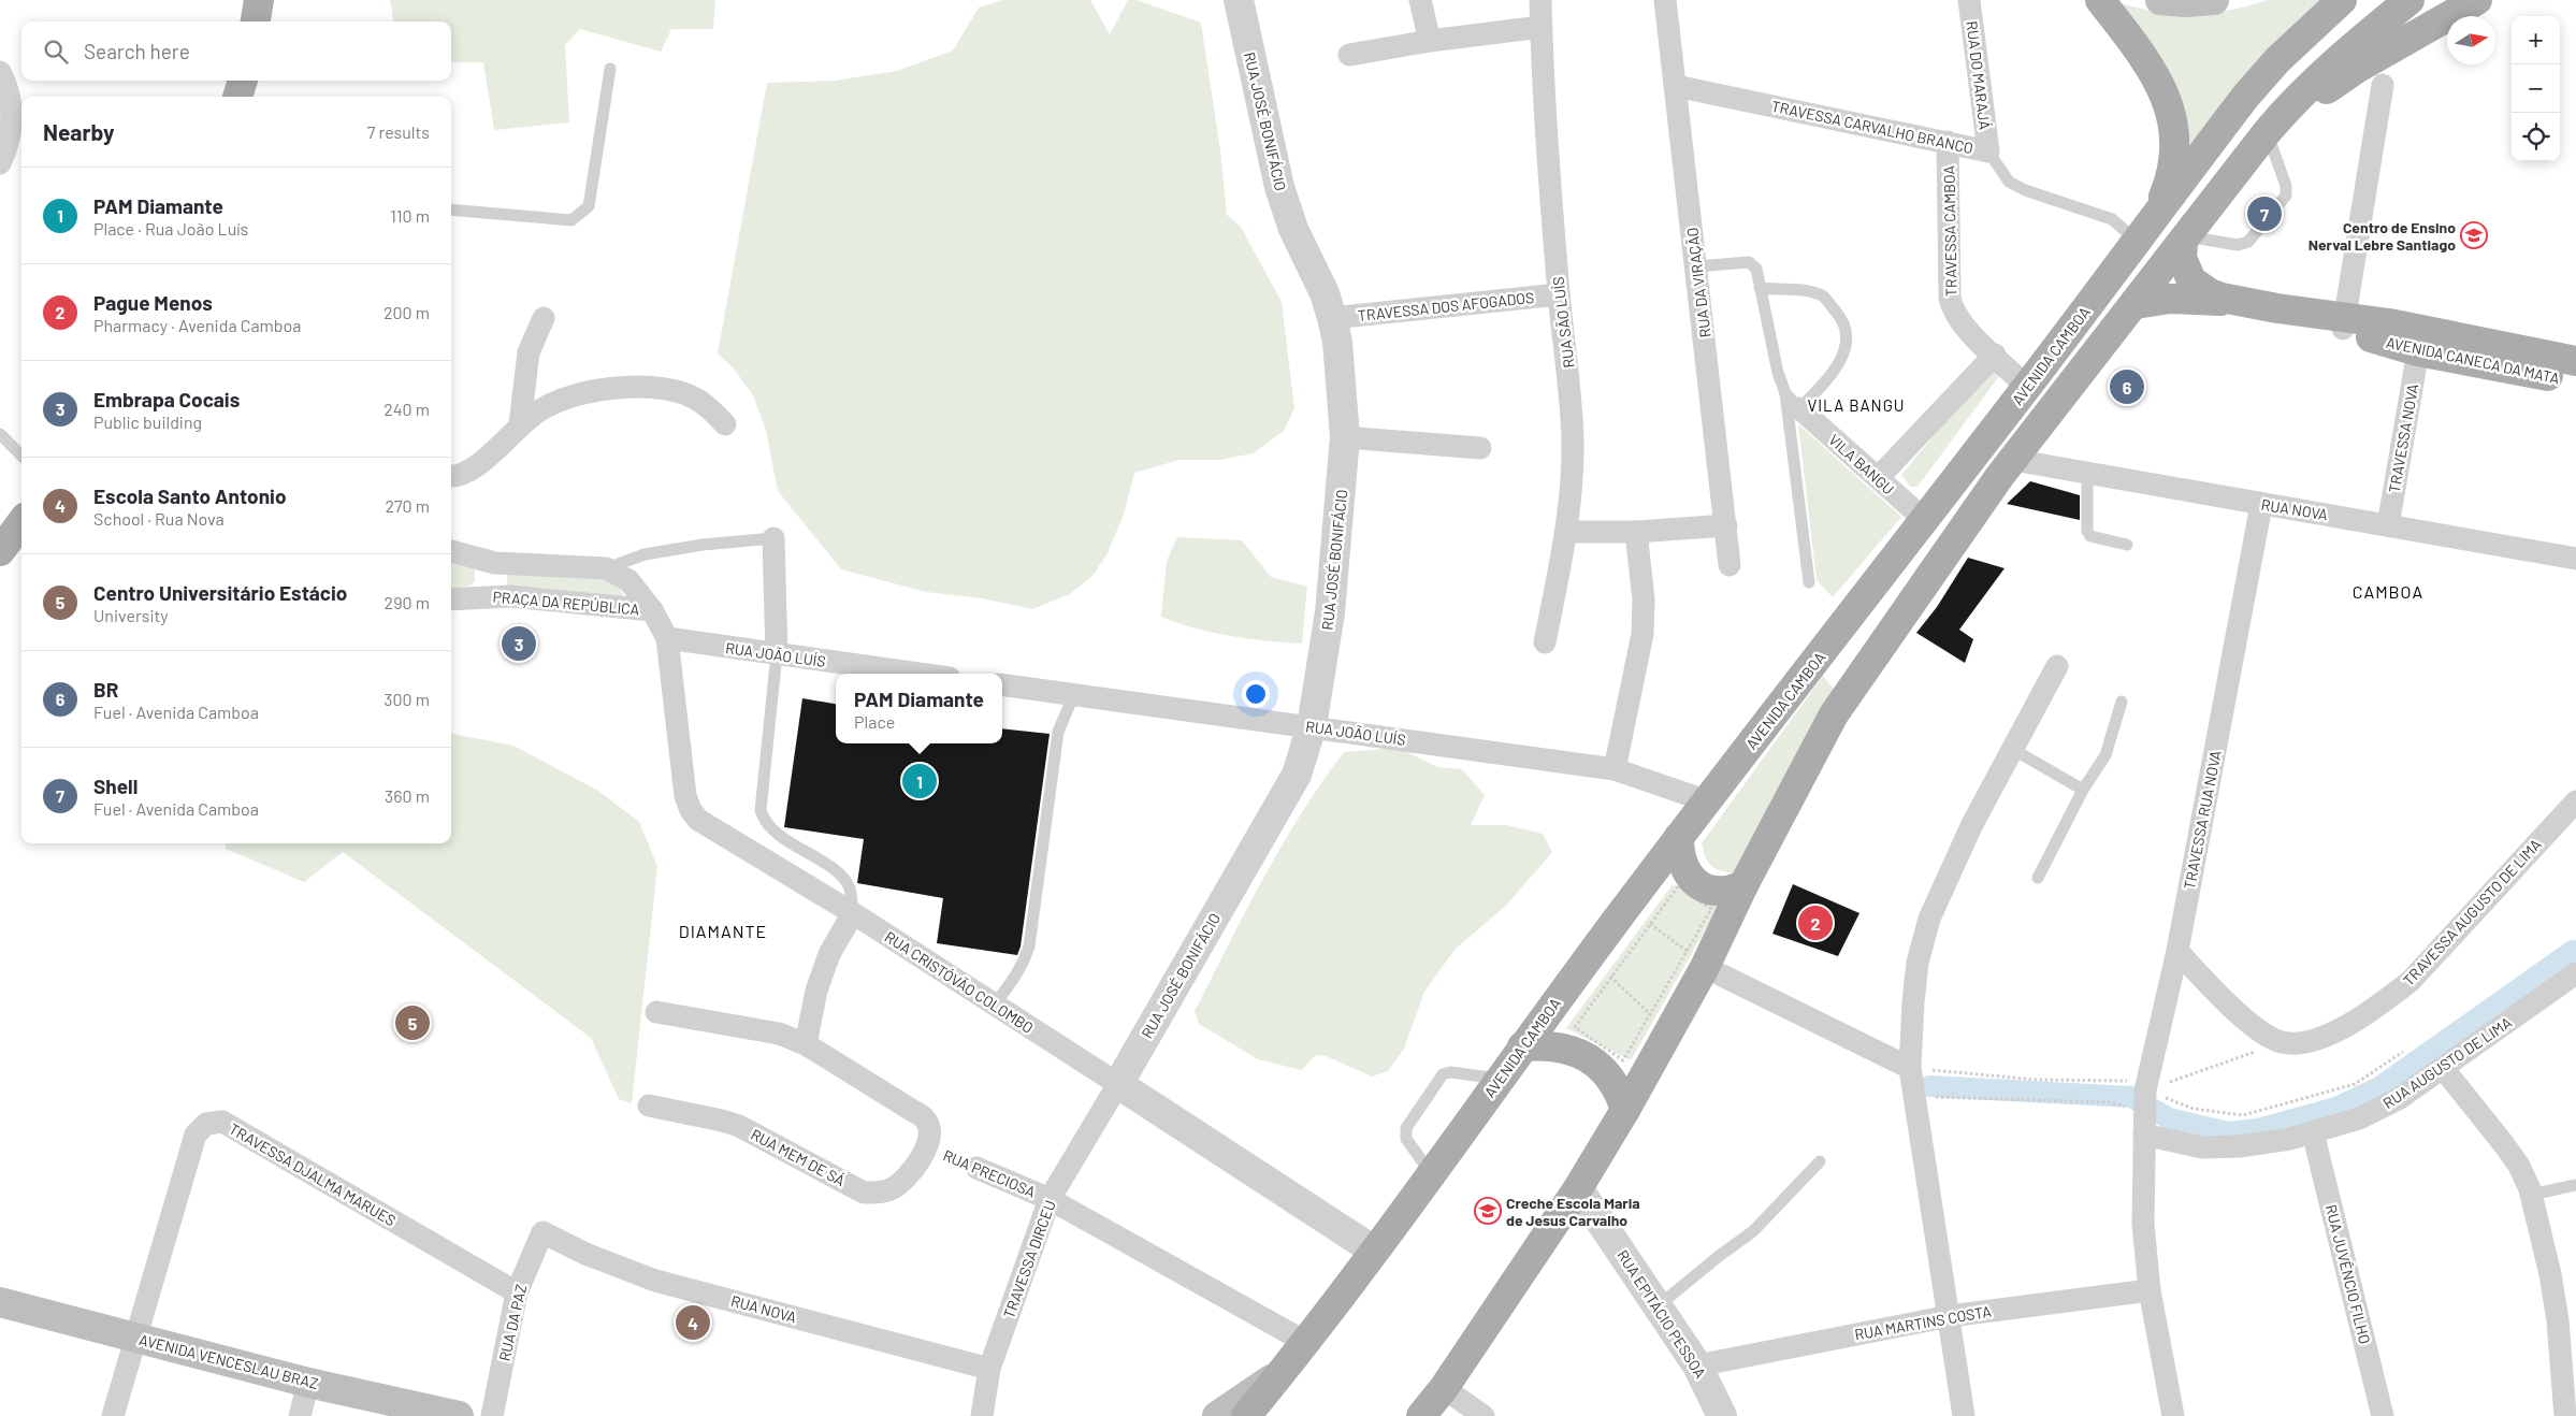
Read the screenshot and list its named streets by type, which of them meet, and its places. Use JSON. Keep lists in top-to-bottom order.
{
  "streets": {
    "main road": ["AVENIDA CAMBOA", "AVENIDA CANECA DA MATA", "AVENIDA VENCESLAU BRAZ"],
    "street": [
      "RUA DO MARAJÁ",
      "RUA JOSÉ BONIFÁCIO",
      "TRAVESSA CARVALHO BRANCO",
      "TRAVESSA CAMBOA",
      "RUA DA VIRAÇÃO",
      "TRAVESSA DOS AFOGADOS",
      "RUA SÃO LUÍS",
      "TRAVESSA NOVA",
      "VILA BANGU",
      "RUA NOVA",
      "PRAÇA DA REPÚBLICA",
      "RUA JOÃO LUÍS",
      "TRAVESSA RUA NOVA",
      "TRAVESSA AUGUSTO DE LIMA",
      "RUA CRISTÓVÃO COLOMBO",
      "RUA AUGUSTO DE LIMA",
      "RUA MEM DE SÁ",
      "RUA PRECIOSA",
      "TRAVESSA DJALMA MARUES",
      "TRAVESSA DIRCEU",
      "RUA JUVÊNCIO FILHO",
      "RUA EPITÁCIO PESSOA",
      "RUA DA PAZ",
      "RUA MARTINS COSTA"
    ]
  },
  "crossings": [
    ["RUA DO MARAJÁ", "TRAVESSA CARVALHO BRANCO"],
    ["RUA JOSÉ BONIFÁCIO", "TRAVESSA DOS AFOGADOS"],
    ["RUA JOSÉ BONIFÁCIO", "RUA JOÃO LUÍS"],
    ["RUA JOSÉ BONIFÁCIO", "RUA CRISTÓVÃO COLOMBO"],
    ["RUA JOSÉ BONIFÁCIO", "TRAVESSA DIRCEU"],
    ["TRAVESSA CARVALHO BRANCO", "TRAVESSA CAMBOA"],
    ["TRAVESSA CARVALHO BRANCO", "RUA DA VIRAÇÃO"],
    ["TRAVESSA CARVALHO BRANCO", "AVENIDA CAMBOA"],
    ["TRAVESSA CAMBOA", "AVENIDA CAMBOA"],
    ["TRAVESSA DOS AFOGADOS", "RUA SÃO LUÍS"],
    ["AVENIDA CAMBOA", "VILA BANGU"],
    ["AVENIDA CAMBOA", "RUA JOÃO LUÍS"],
    ["AVENIDA CAMBOA", "RUA CRISTÓVÃO COLOMBO"],
    ["AVENIDA CAMBOA", "RUA PRECIOSA"],
    ["AVENIDA CANECA DA MATA", "TRAVESSA NOVA"],
    ["TRAVESSA NOVA", "RUA NOVA"],
    ["RUA NOVA", "TRAVESSA RUA NOVA"],
    ["RUA NOVA", "TRAVESSA DIRCEU"],
    ["RUA NOVA", "RUA DA PAZ"],
    ["PRAÇA DA REPÚBLICA", "RUA JOÃO LUÍS"],
    ["PRAÇA DA REPÚBLICA", "RUA CRISTÓVÃO COLOMBO"],
    ["RUA JOÃO LUÍS", "RUA CRISTÓVÃO COLOMBO"],
    ["TRAVESSA RUA NOVA", "RUA AUGUSTO DE LIMA"],
    ["RUA CRISTÓVÃO COLOMBO", "TRAVESSA DIRCEU"],
    ["RUA AUGUSTO DE LIMA", "RUA JUVÊNCIO FILHO"],
    ["RUA MEM DE SÁ", "RUA PRECIOSA"],
    ["RUA PRECIOSA", "TRAVESSA DIRCEU"],
    ["TRAVESSA DJALMA MARUES", "RUA DA PAZ"],
    ["TRAVESSA DJALMA MARUES", "AVENIDA VENCESLAU BRAZ"],
    ["RUA EPITÁCIO PESSOA", "RUA MARTINS COSTA"]
  ],
  "districts": ["VILA BANGU", "CAMBOA", "DIAMANTE"],
  "places": {
    "school or university": ["Centro de Ensino Nerval Lebre Santiago", "Creche Escola Maria de Jesus Carvalho"]
  },
  "north": "right",
  "page": {
    "map_buttons": ["+", "−"],
    "search": "Search here",
    "heading": ["Nearby", "7 results"],
    "list": [
      {
        "mark": "1",
        "name": "PAM Diamante",
        "note": "Place · Rua João Luís",
        "value": "110 m"
      },
      {
        "mark": "2",
        "name": "Pague Menos",
        "note": "Pharmacy · Avenida Camboa",
        "value": "200 m"
      },
      {
        "mark": "3",
        "name": "Embrapa Cocais",
        "note": "Public building",
        "value": "240 m"
      },
      {
        "mark": "4",
        "name": "Escola Santo Antonio",
        "note": "School · Rua Nova",
        "value": "270 m"
      },
      {
        "mark": "5",
        "name": "Centro Universitário Estácio",
        "note": "University",
        "value": "290 m"
      },
      {
        "mark": "6",
        "name": "BR",
        "note": "Fuel · Avenida Camboa",
        "value": "300 m"
      },
      {
        "mark": "7",
        "name": "Shell",
        "note": "Fuel · Avenida Camboa",
        "value": "360 m"
      }
    ],
    "pins": [
      "7",
      "6",
      "3",
      "1",
      "2",
      "5",
      "4"
    ],
    "popup": ["PAM Diamante", "Place"]
  }
}
